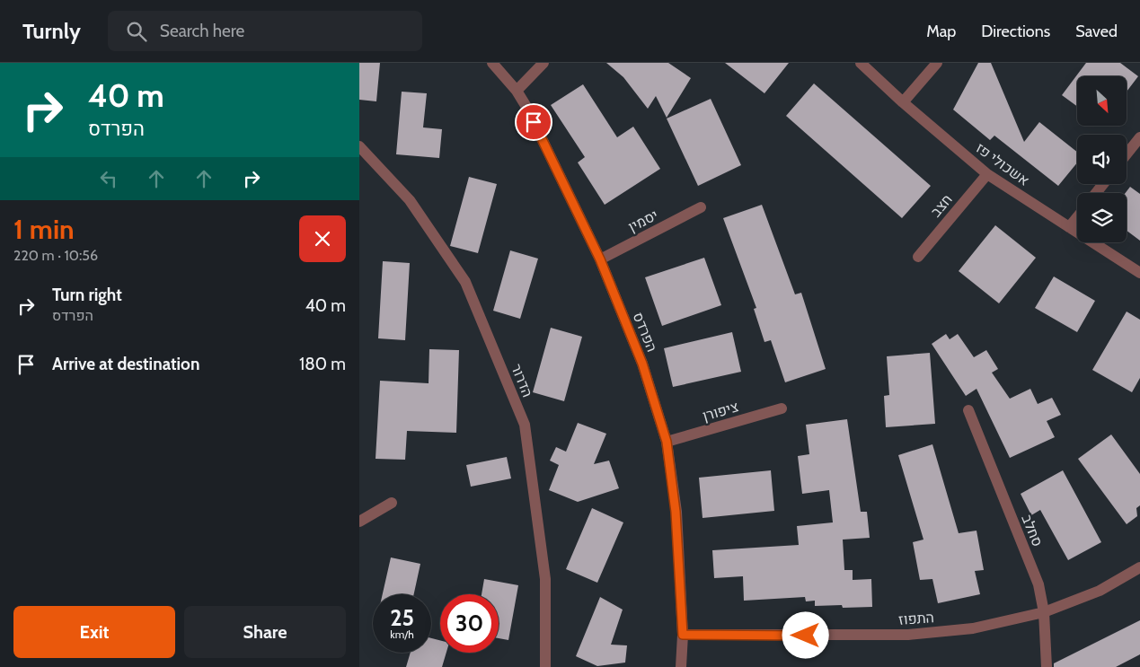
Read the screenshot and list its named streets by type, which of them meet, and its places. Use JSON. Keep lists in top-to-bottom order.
{
  "streets": {
    "street": [
      "אשכולי פז",
      "חצב",
      "יסמין",
      "הפרדס",
      "הדרור",
      "ציפורן",
      "סחלב",
      "התפוז"
    ]
  },
  "crossings": [
    ["אשכולי פז", "חצב"],
    ["יסמין", "הפרדס"],
    ["הפרדס", "ציפורן"],
    ["הפרדס", "התפוז"],
    ["סחלב", "התפוז"]
  ],
  "north": "bottom right",
  "page": {
    "header": "Turnly",
    "search": "Search here",
    "nav": ["Map", "Directions", "Saved"],
    "turn": ["40 m", "הפרדס"],
    "heading": ["1 min", "220 m · 10:56"],
    "list": [
      {
        "name": "Turn right",
        "note": "הפרדס",
        "value": "40 m"
      },
      {
        "name": "Arrive at destination",
        "value": "180 m"
      }
    ],
    "speed": "25 km/h",
    "limit": "30",
    "buttons": ["Exit", "Share"]
  }
}
